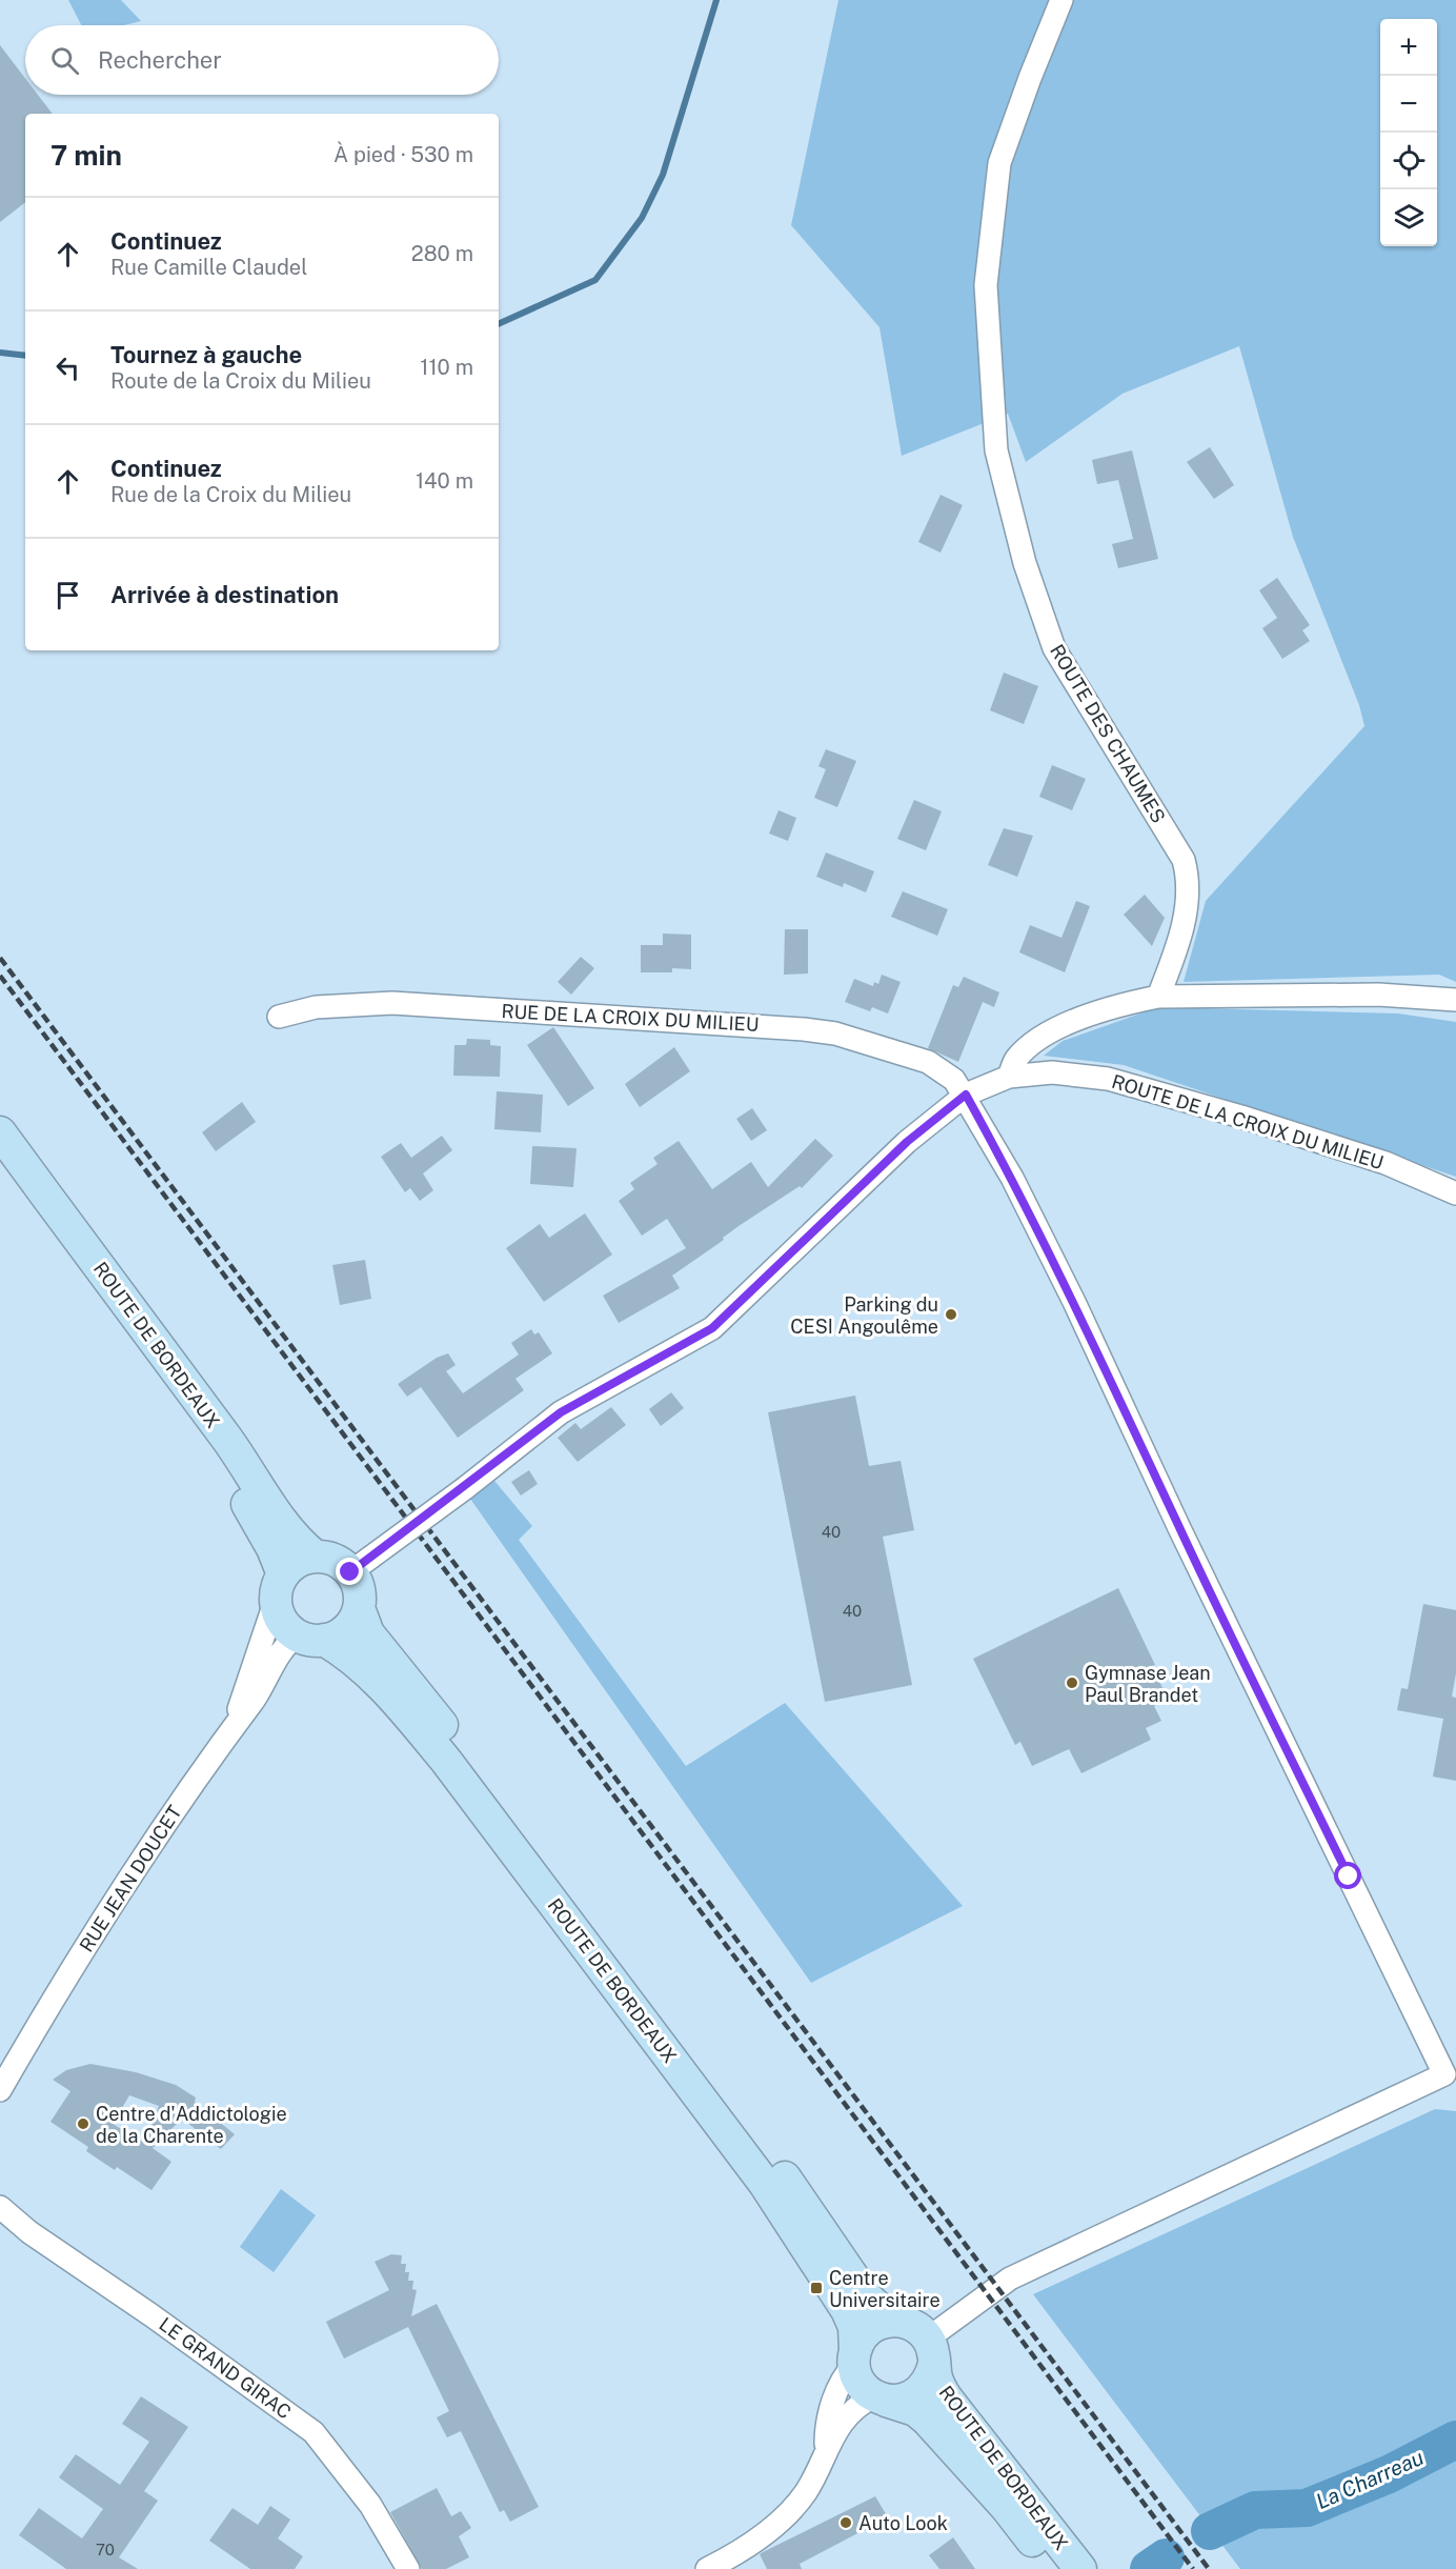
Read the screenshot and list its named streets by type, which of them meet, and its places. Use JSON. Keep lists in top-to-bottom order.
{
  "streets": {
    "main road": ["ROUTE DE BORDEAUX"],
    "street": [
      "ROUTE DES CHAUMES",
      "RUE DE LA CROIX DU MILIEU",
      "ROUTE DE LA CROIX DU MILIEU",
      "RUE JEAN DOUCET",
      "LE GRAND GIRAC"
    ]
  },
  "crossings": [
    ["RUE DE LA CROIX DU MILIEU", "ROUTE DE LA CROIX DU MILIEU"],
    ["RUE DE LA CROIX DU MILIEU", "ROUTE DE BORDEAUX"],
    ["ROUTE DE LA CROIX DU MILIEU", "ROUTE DE BORDEAUX"],
    ["ROUTE DE LA CROIX DU MILIEU", "RUE JEAN DOUCET"],
    ["ROUTE DE BORDEAUX", "RUE JEAN DOUCET"]
  ],
  "water": ["La Charreau"],
  "places": {
    "other": [
      "Parking du CESI Angoulême",
      "Gymnase Jean Paul Brandet",
      "Centre d'Addictologie de la Charente",
      "Auto Look"
    ],
    "transit": ["Centre Universitaire"]
  },
  "house_numbers": ["40", "40", "70"],
  "page": {
    "map_buttons": ["+", "−"],
    "search": "Rechercher",
    "heading": ["7 min", "À pied · 530 m"],
    "list": [
      ["Continuez", "Rue Camille Claudel", "280 m"],
      ["Tournez à gauche", "Route de la Croix du Milieu", "110 m"],
      ["Continuez", "Rue de la Croix du Milieu", "140 m"],
      "Arrivée à destination"
    ]
  }
}
